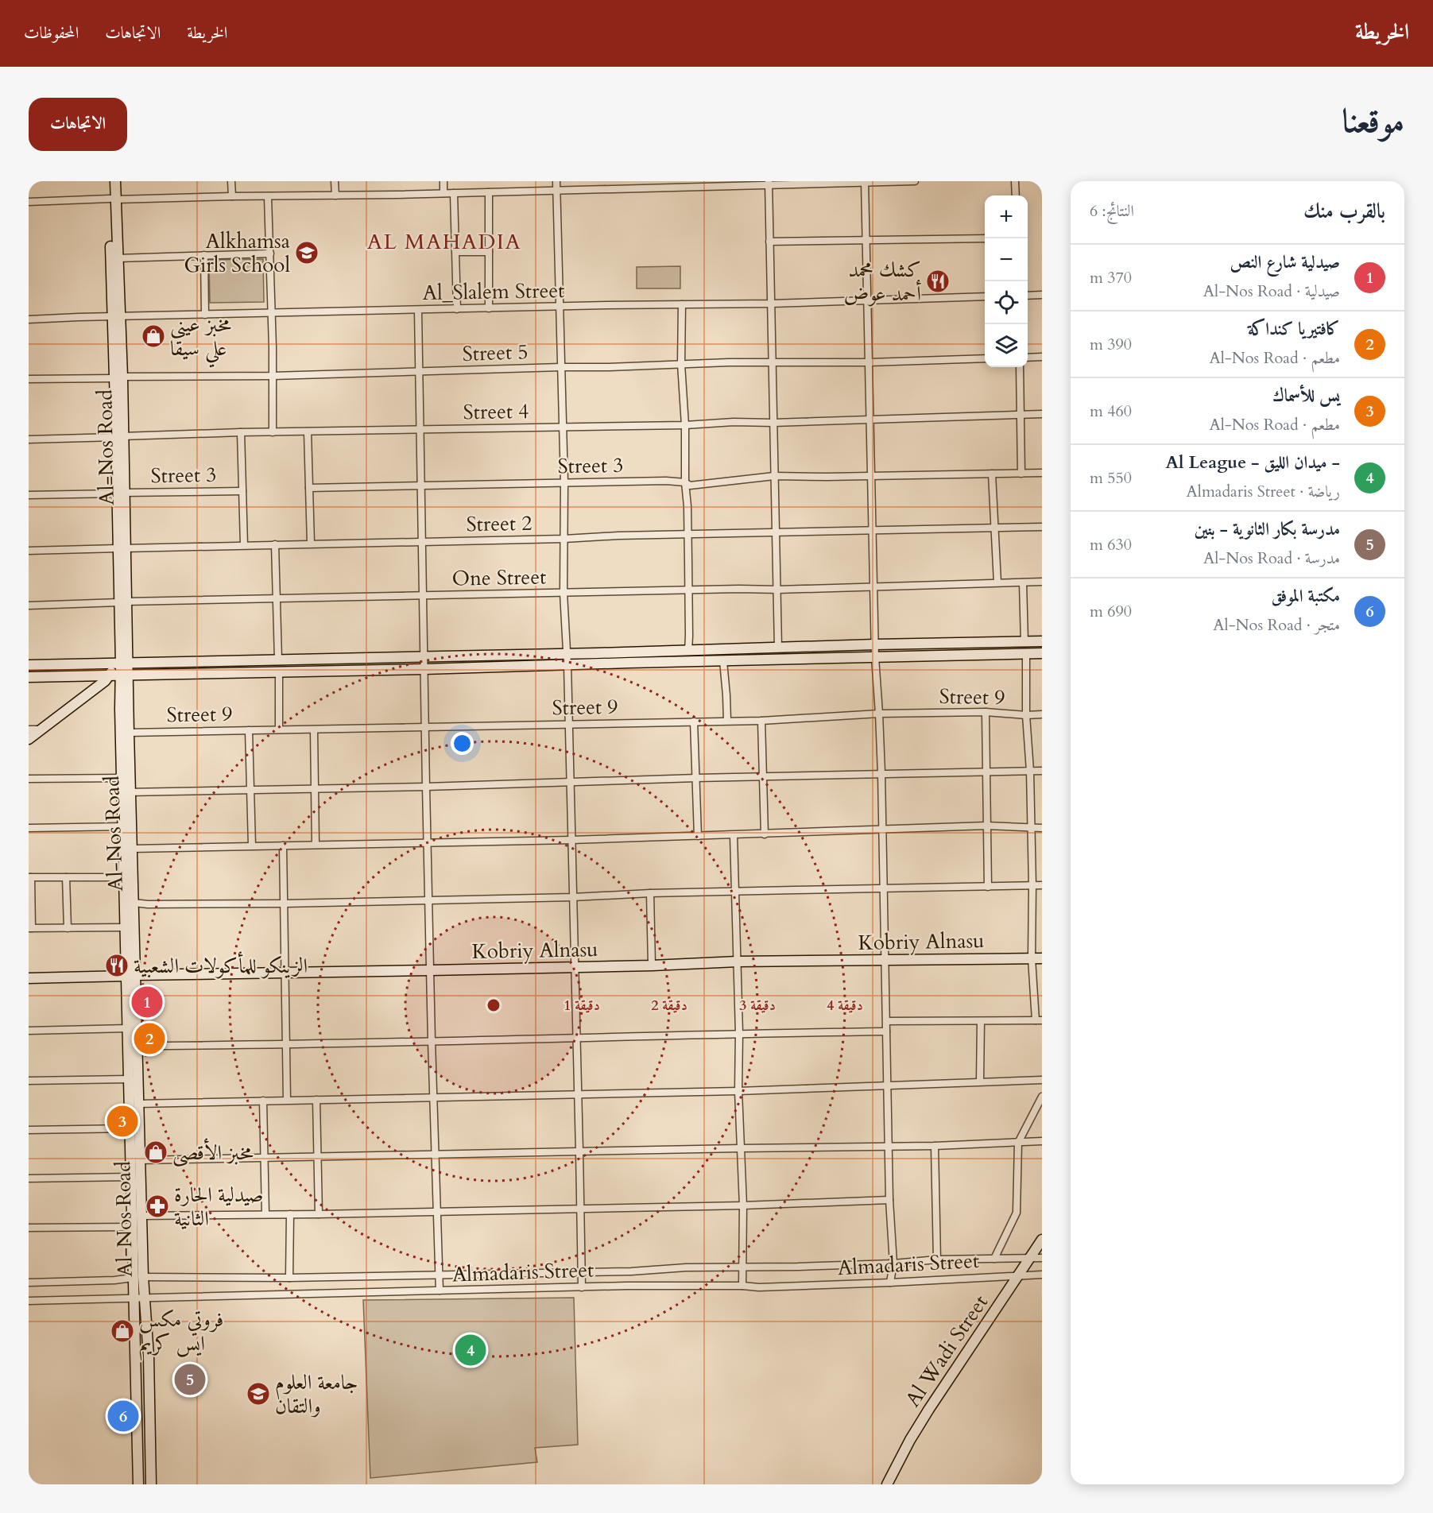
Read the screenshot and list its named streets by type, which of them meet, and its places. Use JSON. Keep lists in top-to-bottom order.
{
  "streets": {
    "street": [
      "Al_Slalem Street",
      "Street 5",
      "Street 4",
      "Al-Nos Road",
      "Street 3",
      "Street 2",
      "One Street",
      "Street 9",
      "Kobriy Alnasu",
      "Almadaris Street",
      "Al Wadi Street"
    ]
  },
  "crossings": [
    ["Al_Slalem Street", "Al-Nos Road"],
    ["Street 5", "Al-Nos Road"],
    ["Street 4", "Al-Nos Road"],
    ["Al-Nos Road", "Street 3"],
    ["Al-Nos Road", "Street 2"],
    ["Al-Nos Road", "One Street"],
    ["Al-Nos Road", "Street 9"],
    ["Al-Nos Road", "Kobriy Alnasu"],
    ["Al-Nos Road", "Almadaris Street"],
    ["Almadaris Street", "Al Wadi Street"]
  ],
  "districts": ["AL MAHADIA"],
  "places": {
    "school or university": ["Alkhamsa Girls School", "جامعة العلوم والتقان"],
    "restaurant": ["كشك محمد أحمد عوض", "الزينكو للمأكولات الشعبية"],
    "shop": ["مخبز عيني علي سيقا", "مخبز الأقصى", "فروتي مكس ايس كريم"],
    "pharmacy": ["صيدلية الحارة الثانية"]
  },
  "page": {
    "header": "الخريطة",
    "nav": ["الخريطة", "الاتجاهات", "المحفوظات"],
    "title": "موقعنا",
    "buttons": "الاتجاهات",
    "heading": ["بالقرب منك", "النتائج: 6"],
    "map_buttons": ["+", "−"],
    "list": [
      {
        "mark": "1",
        "name": "صيدلية شارع النص",
        "note": "صيدلية · Al-Nos Road",
        "value": "370 m"
      },
      {
        "mark": "2",
        "name": "كافتيريا كنداكة",
        "note": "مطعم · Al-Nos Road",
        "value": "390 m"
      },
      {
        "mark": "3",
        "name": "يس للأسماك",
        "note": "مطعم · Al-Nos Road",
        "value": "460 m"
      },
      {
        "mark": "4",
        "name": "- ميدان الليق - Al League",
        "note": "رياضة · Almadaris Street",
        "value": "550 m"
      },
      {
        "mark": "5",
        "name": "مدرسة بكار الثانوية - بنين",
        "note": "مدرسة · Al-Nos Road",
        "value": "630 m"
      },
      {
        "mark": "6",
        "name": "مكتبة الموفق",
        "note": "متجر · Al-Nos Road",
        "value": "690 m"
      }
    ],
    "pins": [
      "1",
      "2",
      "3",
      "4",
      "5",
      "6"
    ]
  },
  "rings": [
    "1 دقيقة",
    "2 دقيقة",
    "3 دقيقة",
    "4 دقيقة"
  ]
}
